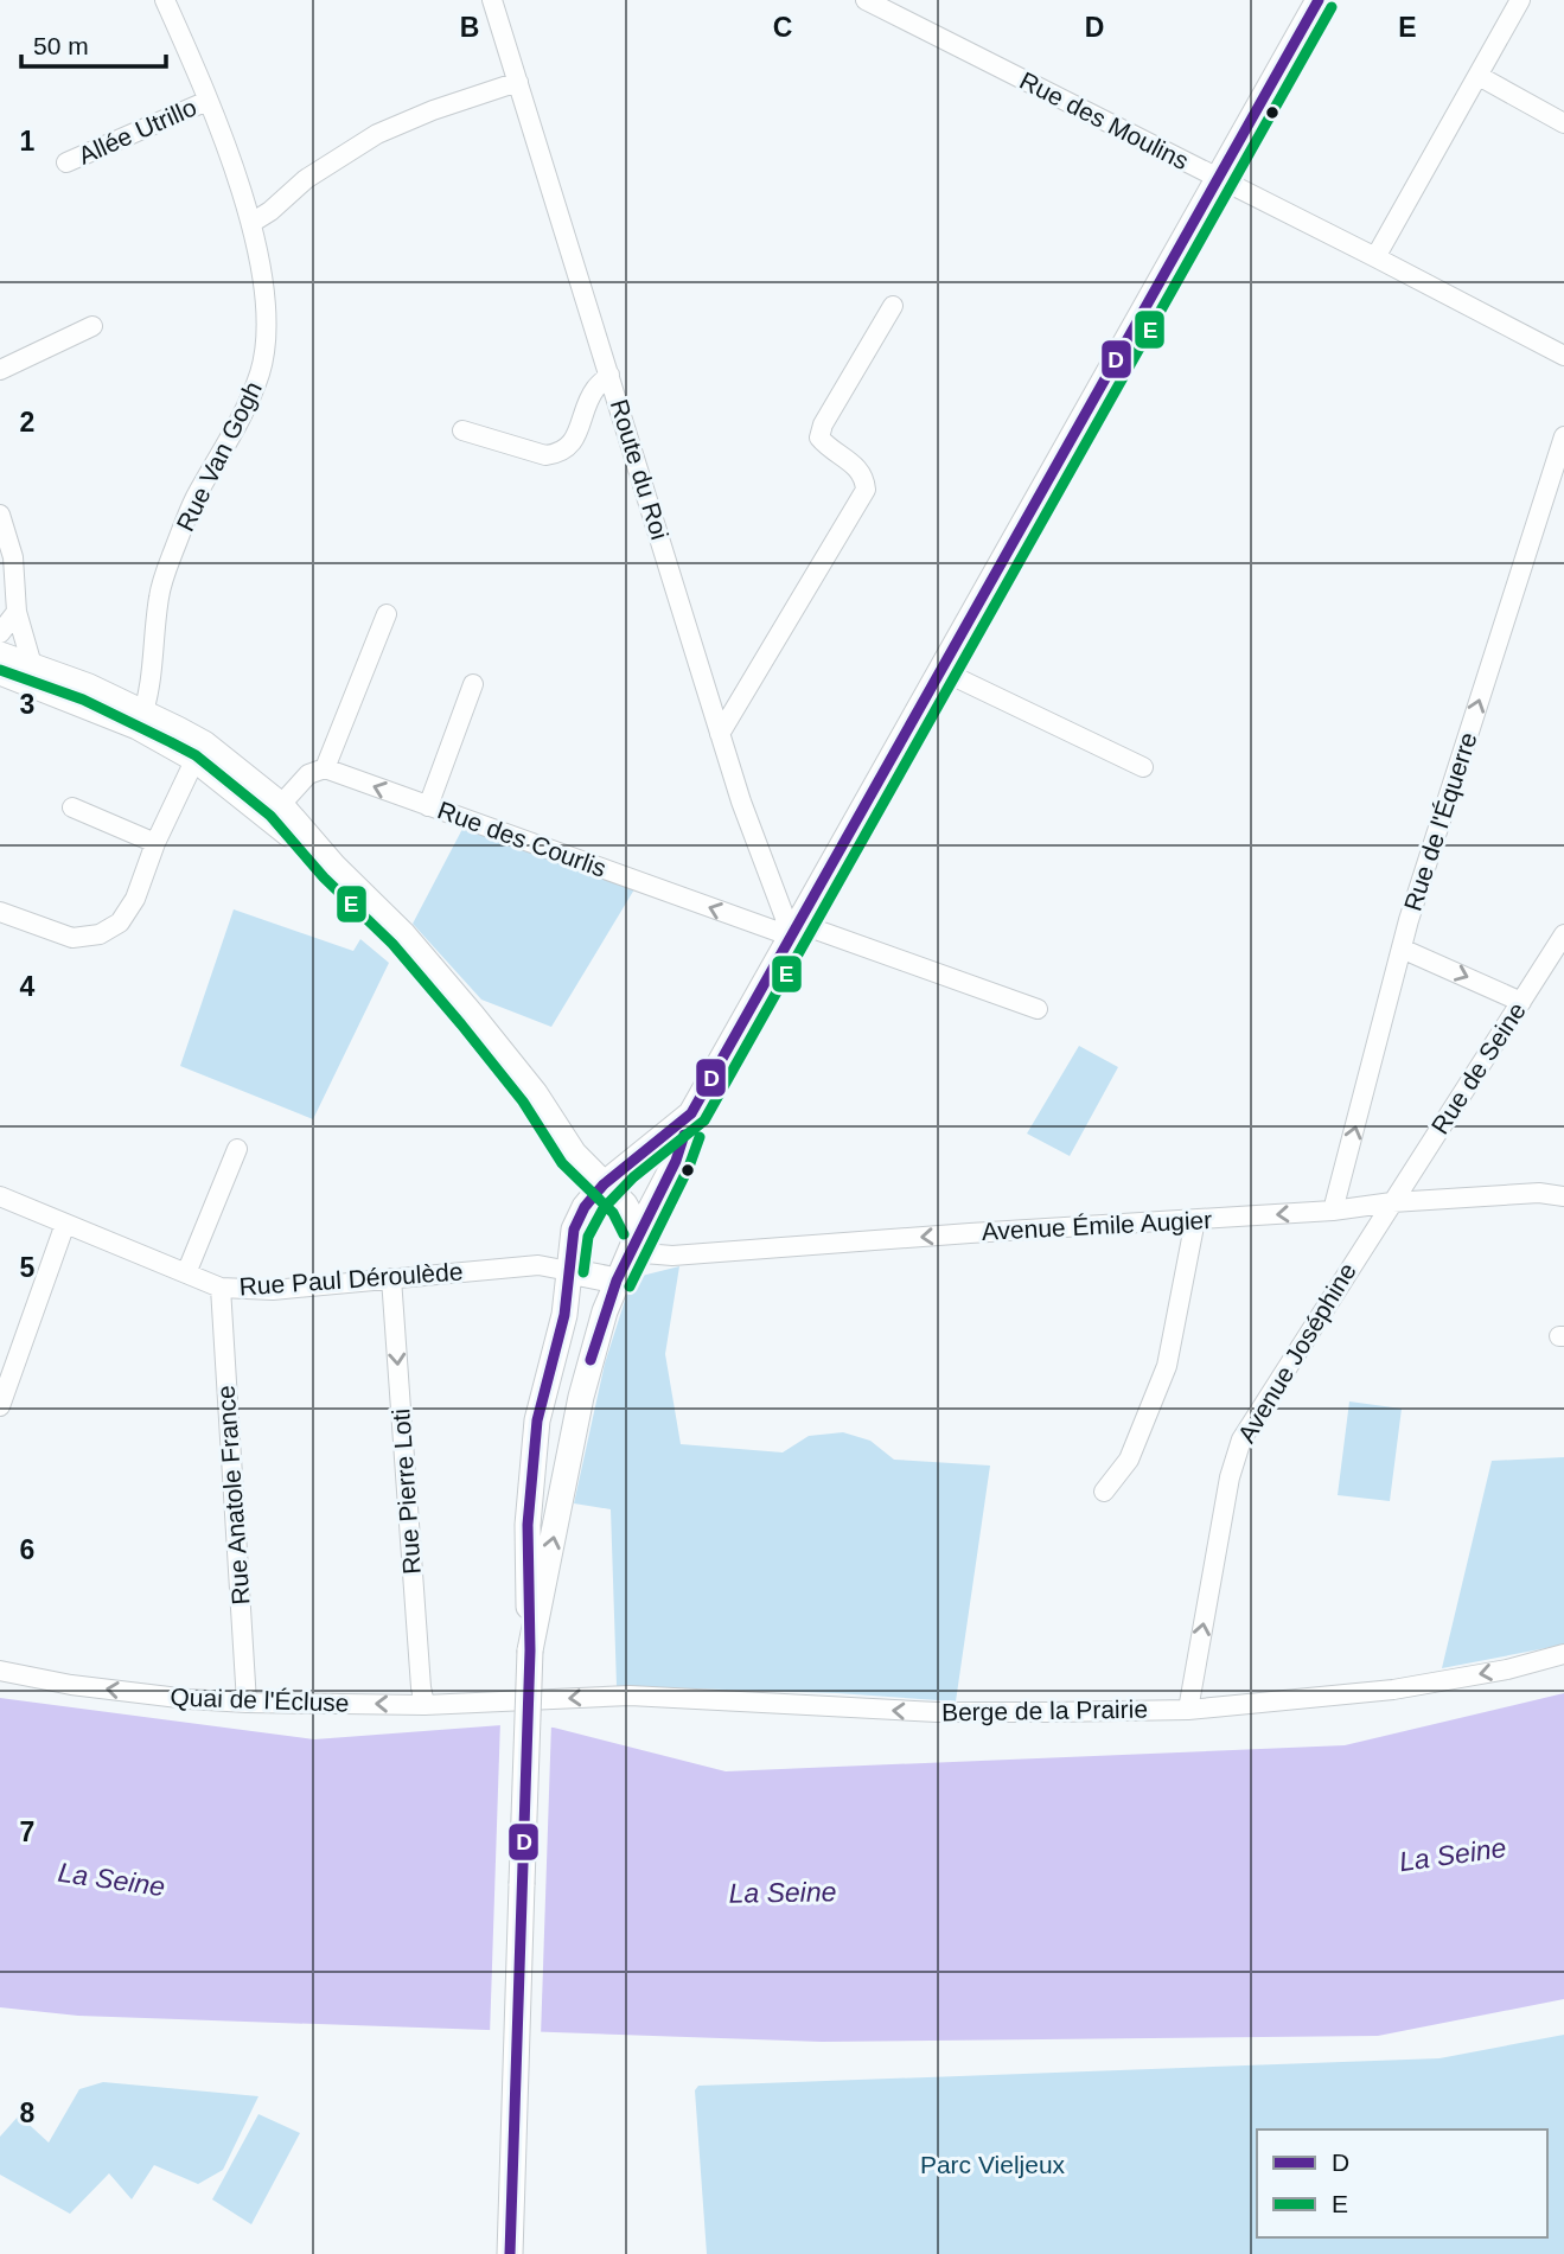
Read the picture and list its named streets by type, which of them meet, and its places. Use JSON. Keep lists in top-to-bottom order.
{
  "streets": {
    "street": [
      "Rue des Moulins",
      "Allée Utrillo",
      "Rue Van Gogh",
      "Route du Roi",
      "Rue de l'Équerre",
      "Rue des Courlis",
      "Rue de Seine",
      "Avenue Émile Augier",
      "Rue Paul Déroulède",
      "Avenue Joséphine",
      "Rue Pierre Loti",
      "Rue Anatole France",
      "Quai de l'Écluse",
      "Berge de la Prairie"
    ]
  },
  "crossings": [
    ["Allée Utrillo", "Rue Van Gogh"],
    ["Route du Roi", "Rue des Courlis"],
    ["Rue de l'Équerre", "Avenue Émile Augier"],
    ["Rue de Seine", "Avenue Émile Augier"],
    ["Rue de Seine", "Avenue Joséphine"],
    ["Avenue Émile Augier", "Avenue Joséphine"],
    ["Rue Paul Déroulède", "Rue Pierre Loti"],
    ["Rue Paul Déroulède", "Rue Anatole France"],
    ["Avenue Joséphine", "Berge de la Prairie"],
    ["Rue Pierre Loti", "Quai de l'Écluse"],
    ["Rue Anatole France", "Quai de l'Écluse"],
    ["Quai de l'Écluse", "Berge de la Prairie"]
  ],
  "one_way": [
    "Rue de l'Équerre",
    "Rue des Courlis",
    "Avenue Émile Augier",
    "Rue Pierre Loti",
    "Quai de l'Écluse",
    "Berge de la Prairie"
  ],
  "water": ["La Seine"],
  "parks": ["Parc Vieljeux"],
  "lines": ["transit line D", "transit line E"],
  "legend": ["D", "E"],
  "scale_bar": "50 m",
  "grid": {
    "columns": [
      "B",
      "C",
      "D",
      "E"
    ],
    "rows": [
      "1",
      "2",
      "3",
      "4",
      "5",
      "6",
      "7",
      "8"
    ]
  }
}
